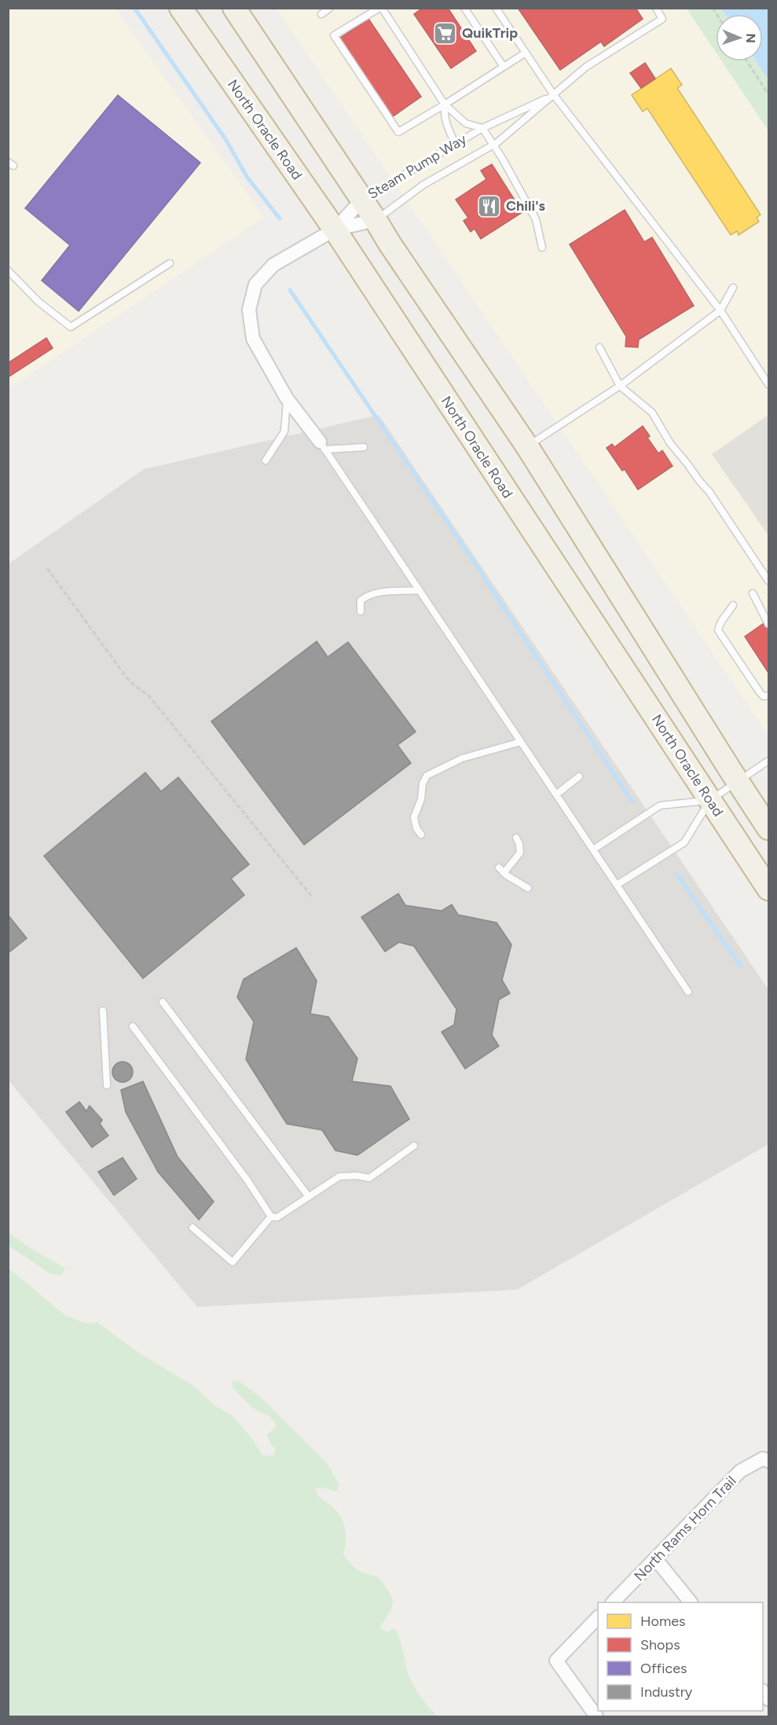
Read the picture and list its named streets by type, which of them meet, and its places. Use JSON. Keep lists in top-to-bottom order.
{
  "streets": {
    "highway": ["North Oracle Road"],
    "street": ["Steam Pump Way", "North Rams Horn Trail"]
  },
  "crossings": [
    ["North Oracle Road", "Steam Pump Way"]
  ],
  "places": {
    "supermarket": ["QuikTrip"],
    "restaurant": ["Chili's"]
  },
  "legend": [
    "Homes",
    "Shops",
    "Offices",
    "Industry"
  ],
  "north": "right"
}
